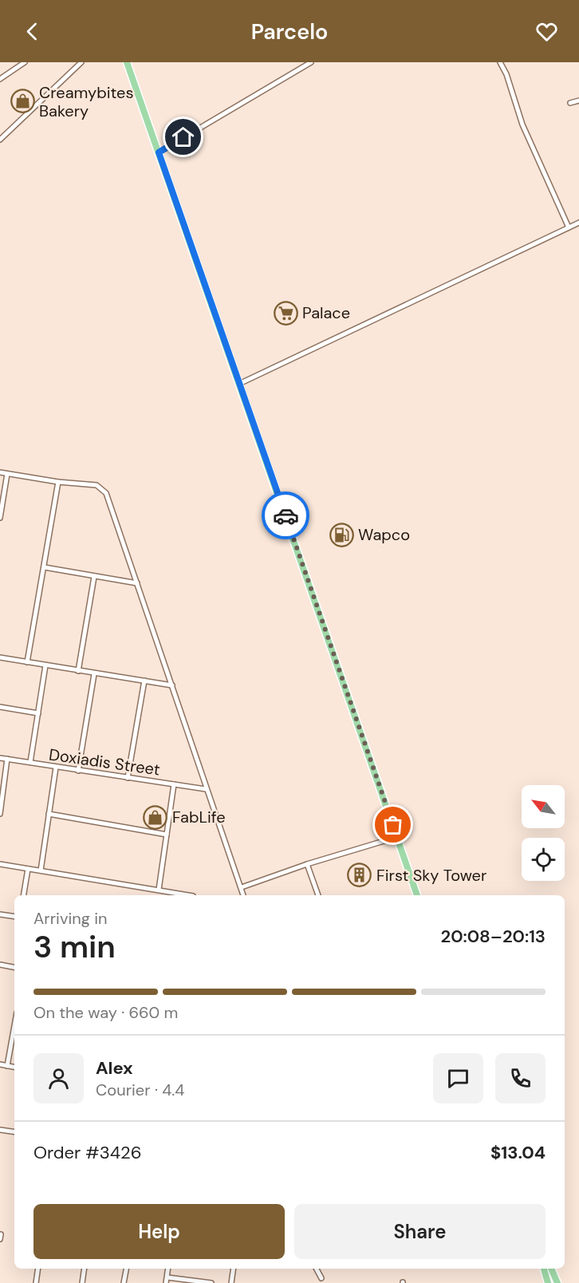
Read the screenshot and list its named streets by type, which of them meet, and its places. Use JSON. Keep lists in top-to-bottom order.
{
  "streets": {
    "street": ["Doxiadis Street"]
  },
  "places": {
    "shop": ["Creamybites Bakery", "FabLife"],
    "supermarket": ["Palace"],
    "fuel station": ["Wapco"],
    "building": ["First Sky Tower"]
  },
  "north": "top left",
  "page": {
    "header": "Parcelo",
    "heading": ["3 min", "Arriving in", "20:08–20:13"],
    "panel": [
      "Alex",
      "Courier · 4.4",
      "Order #3426",
      "$13.04"
    ],
    "bar": "On the way · 660 m",
    "buttons": ["Help", "Share"]
  }
}
